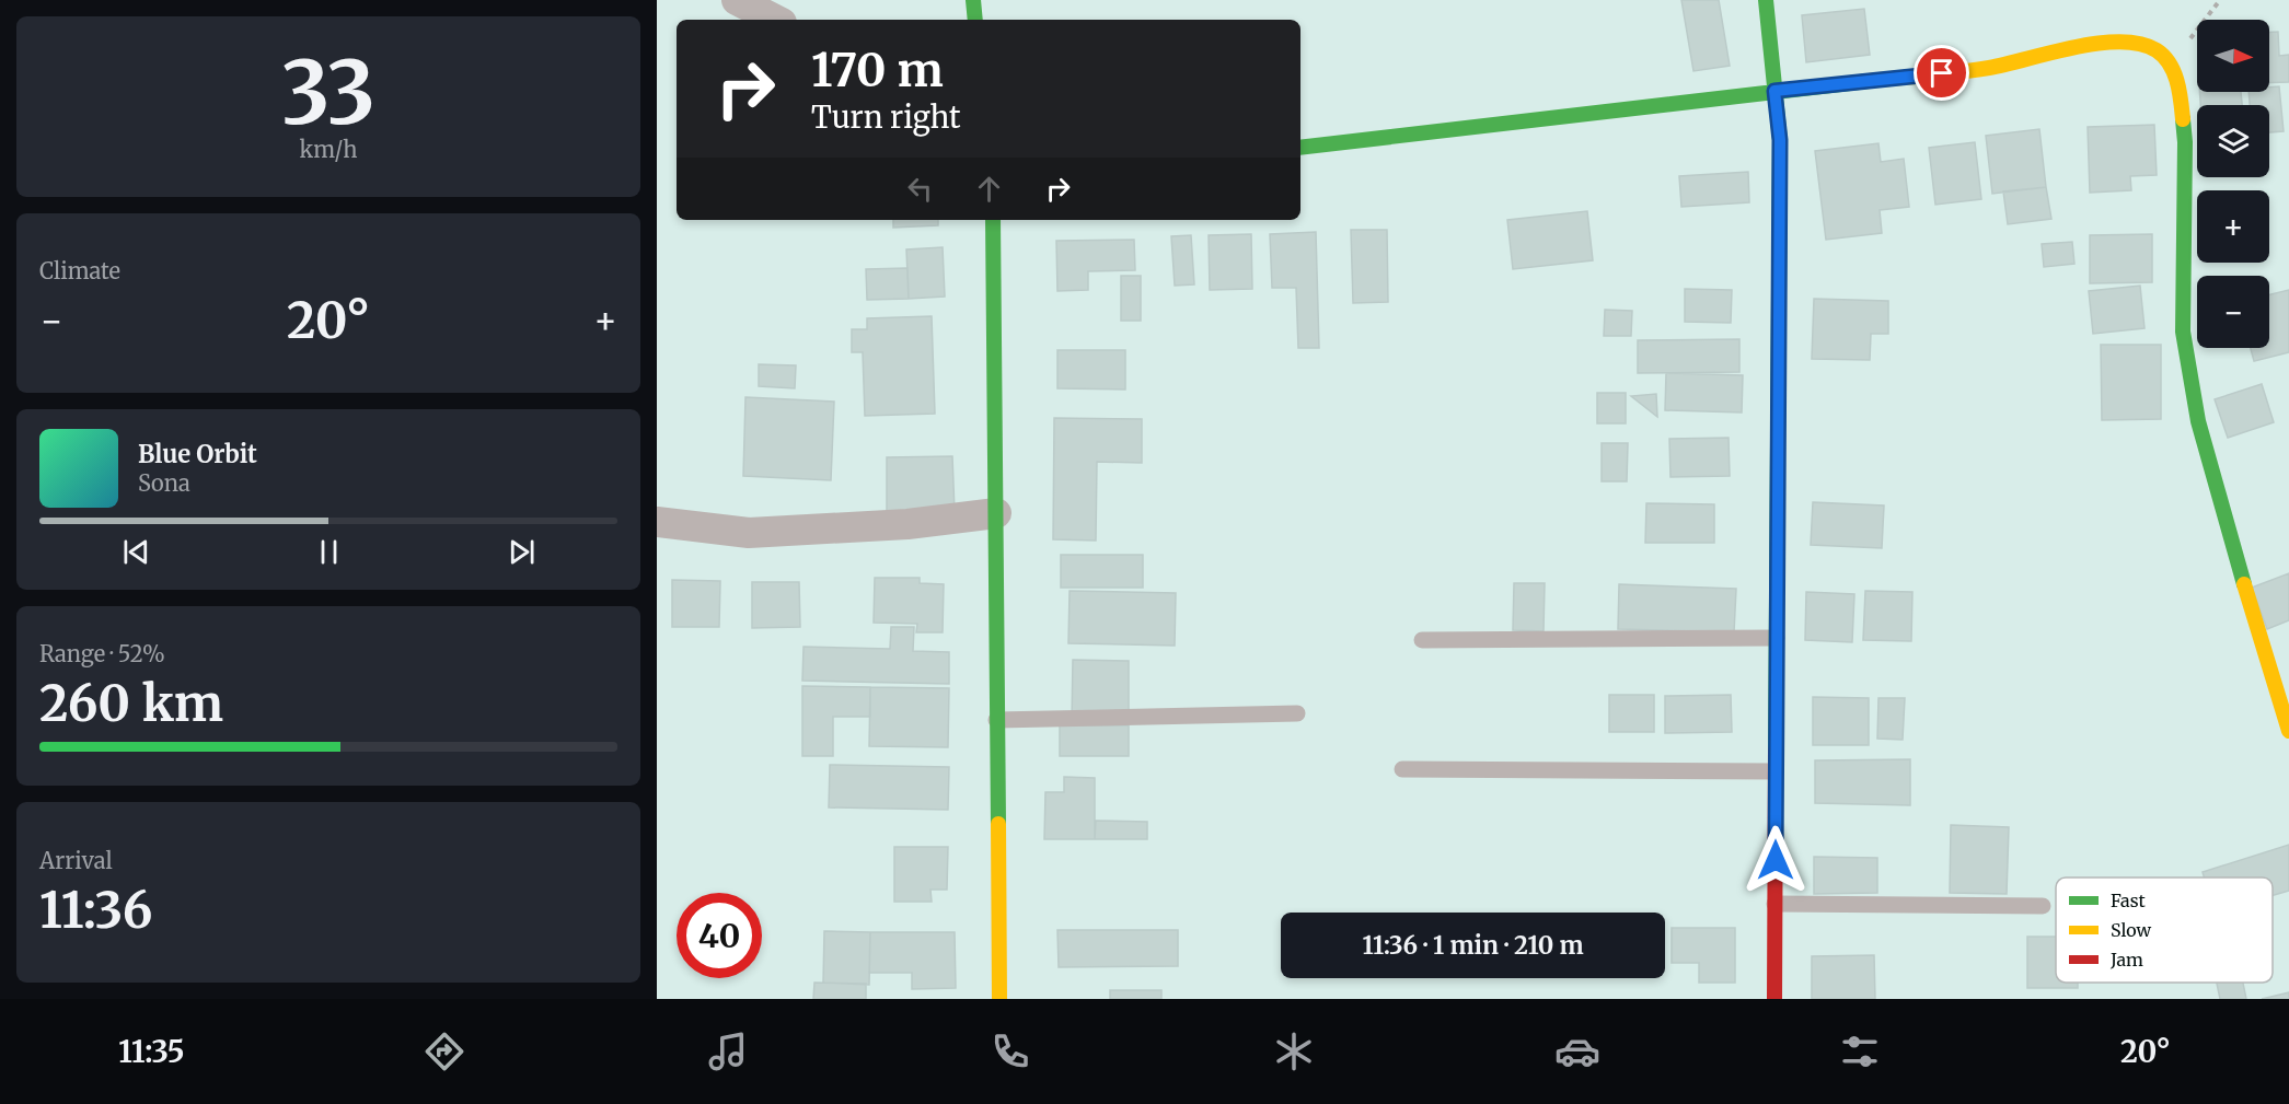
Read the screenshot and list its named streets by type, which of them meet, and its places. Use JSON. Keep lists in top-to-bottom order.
{
  "legend": ["Fast", "Slow", "Jam"],
  "north": "right",
  "page": {
    "tile": [
      ["33", "km/h"],
      "Climate",
      ["Range · 52%", "260 km"],
      ["Arrival", "11:36"]
    ],
    "map_buttons": ["+", "−"],
    "turn": ["170 m", "Turn right"],
    "heat": ["−", "20°", "+"],
    "song": ["Blue Orbit", "Sona"],
    "limit": "40",
    "trip": "11:36 · 1 min · 210 m",
    "tabs": ["11:35", "20°"]
  }
}
